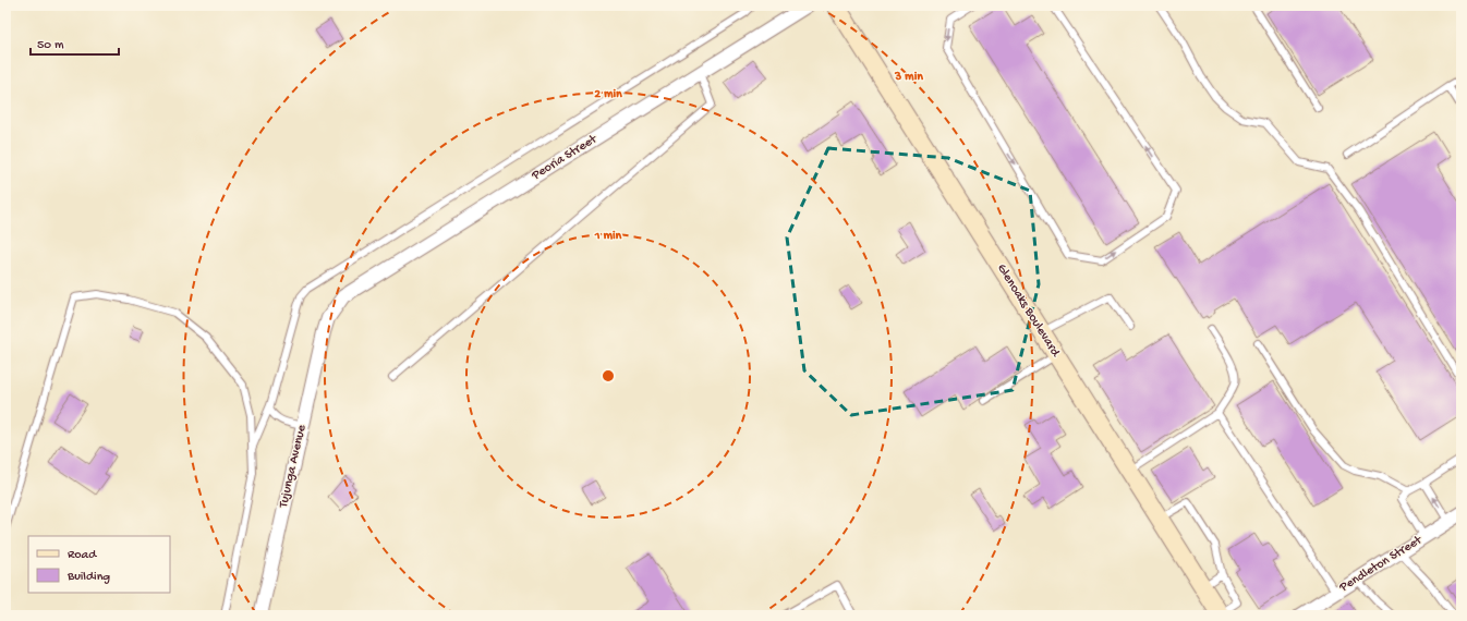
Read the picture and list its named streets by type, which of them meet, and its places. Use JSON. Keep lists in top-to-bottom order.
{
  "streets": {
    "main road": ["Glenoaks Boulevard"],
    "street": ["Peoria Street", "Tujunga Avenue", "Pendleton Street"]
  },
  "crossings": [
    ["Peoria Street", "Tujunga Avenue"]
  ],
  "legend": ["Road", "Building"],
  "scale_bar": "50 m",
  "rings": ["3 min", "2 min", "1 min"]
}
